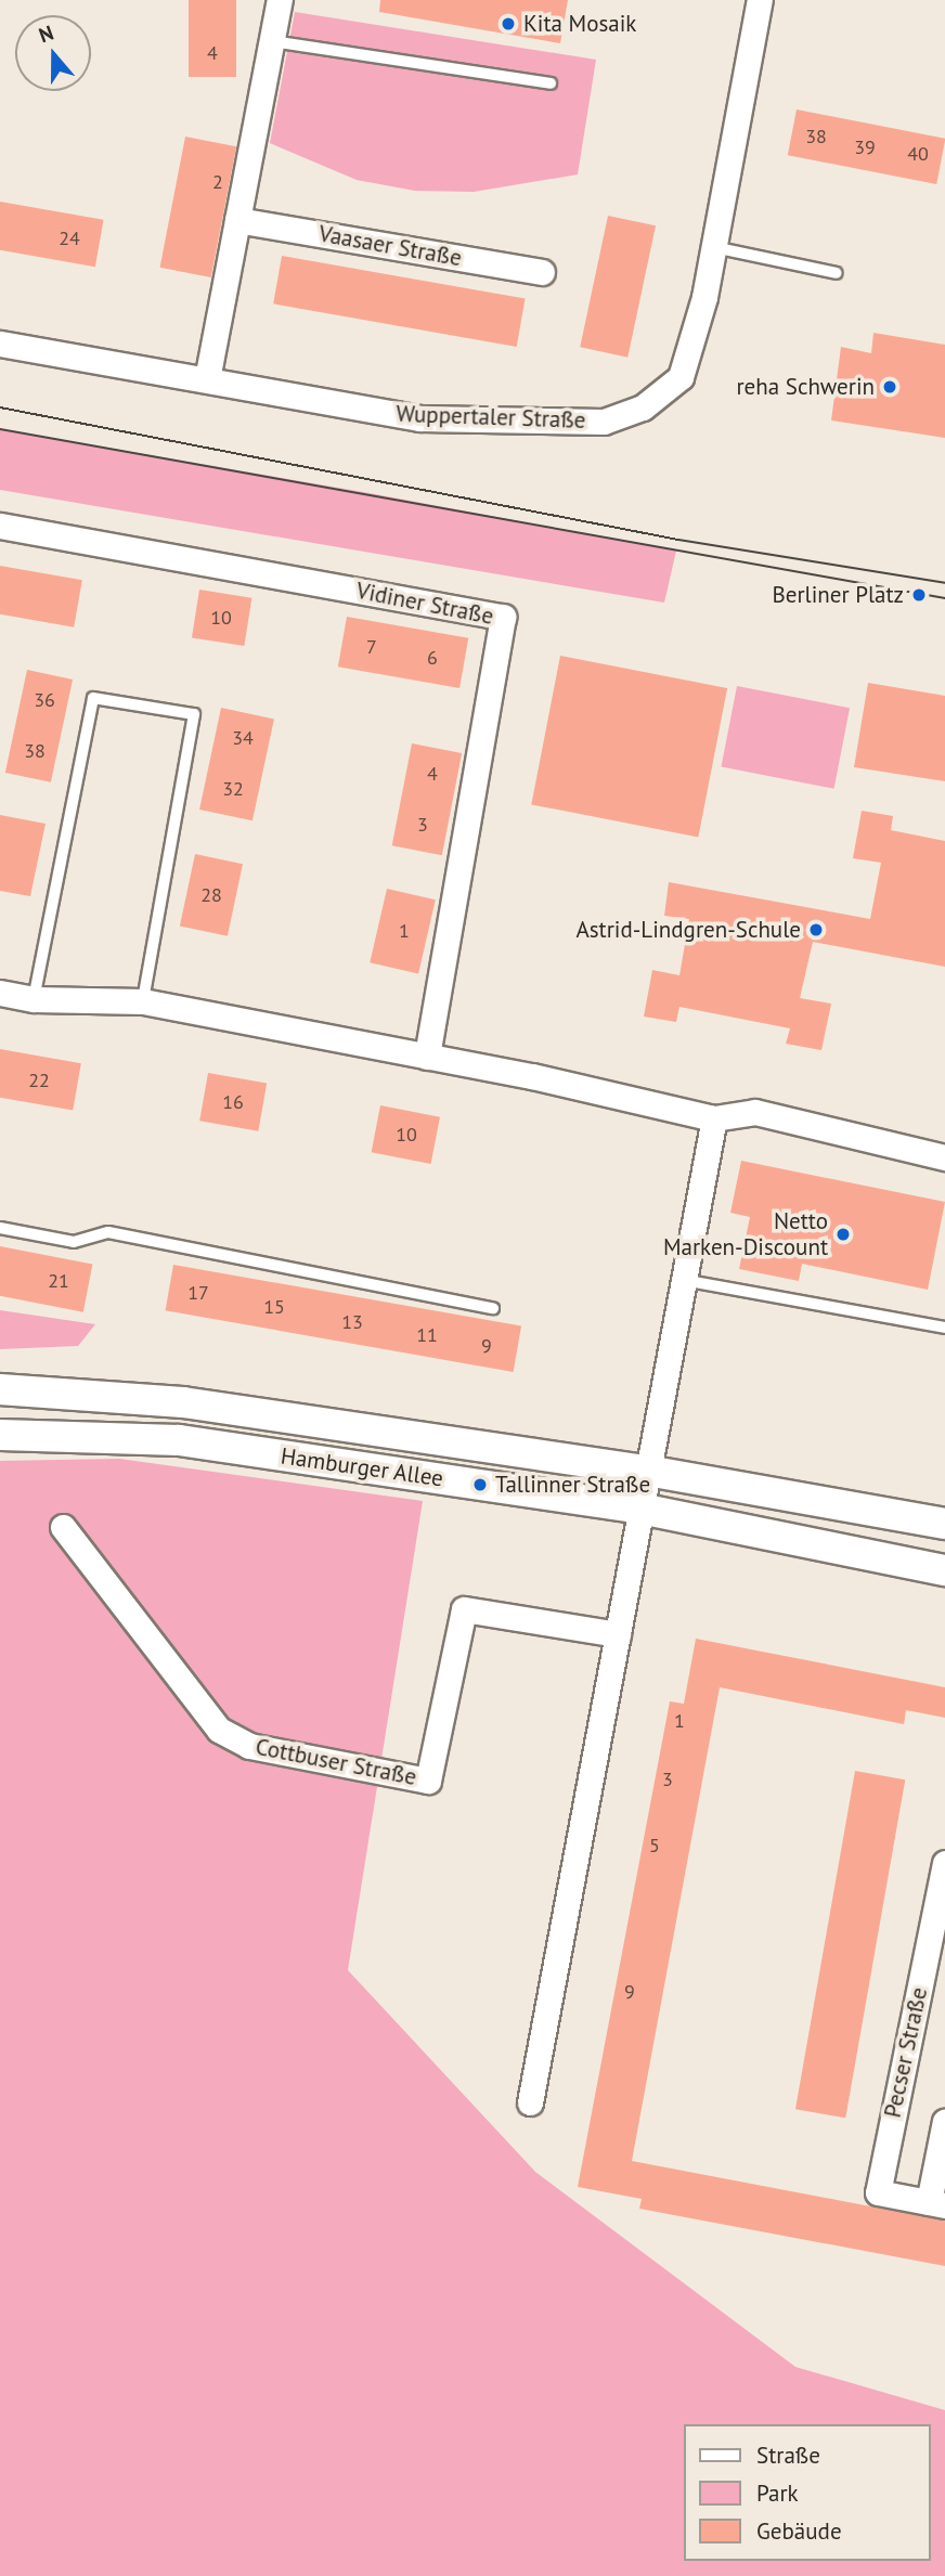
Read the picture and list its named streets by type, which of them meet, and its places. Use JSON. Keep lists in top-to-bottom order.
{
  "streets": {
    "street": [
      "Vaasaer Straße",
      "Wuppertaler Straße",
      "Vidiner Straße",
      "Hamburger Allee",
      "Cottbuser Straße",
      "Pecser Straße"
    ]
  },
  "places": [
    "Kita Mosaik",
    "reha Schwerin",
    "Berliner Platz",
    "Astrid-Lindgren-Schule",
    "Netto Marken-Discount",
    "Tallinner Straße"
  ],
  "house_numbers": [
    "4",
    "38",
    "39",
    "40",
    "2",
    "24",
    "10",
    "7",
    "6",
    "36",
    "34",
    "38",
    "4",
    "32",
    "3",
    "28",
    "1",
    "22",
    "16",
    "10",
    "21",
    "17",
    "15",
    "13",
    "11",
    "9",
    "1",
    "3",
    "5",
    "9"
  ],
  "legend": ["Straße", "Park", "Gebäude"],
  "north": "top"
}
